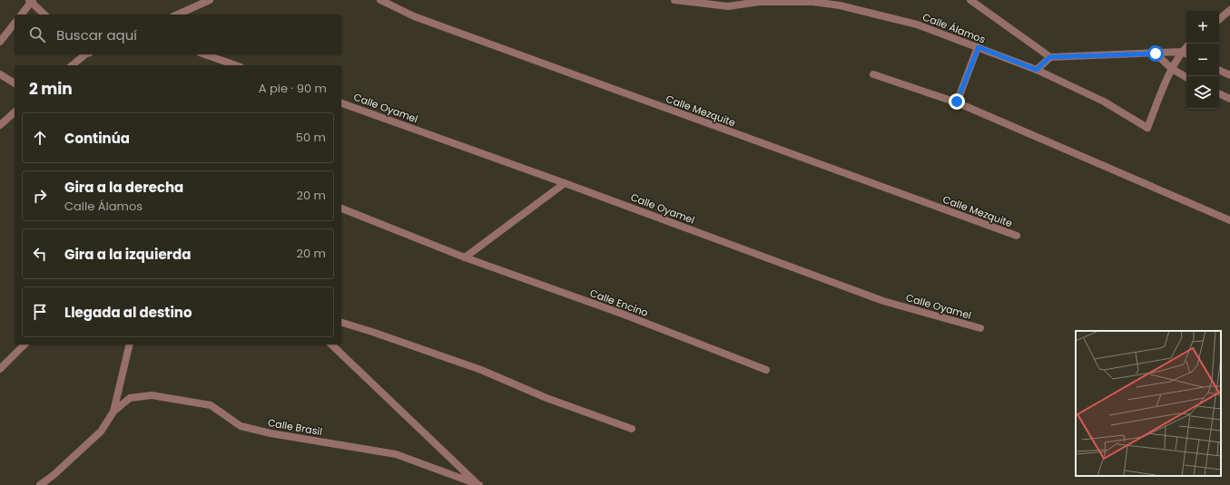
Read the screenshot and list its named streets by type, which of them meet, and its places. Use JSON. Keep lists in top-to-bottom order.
{
  "streets": {
    "street": [
      "Calle Álamos",
      "Calle Oyamel",
      "Calle Mezquite",
      "Calle Encino",
      "Calle Brasil"
    ]
  },
  "page": {
    "map_buttons": ["+", "−"],
    "search": "Buscar aquí",
    "heading": ["2 min", "A pie · 90 m"],
    "list": [
      ["Continúa", "50 m"],
      ["Gira a la derecha", "Calle Álamos", "20 m"],
      ["Gira a la izquierda", "20 m"],
      "Llegada al destino"
    ]
  }
}
